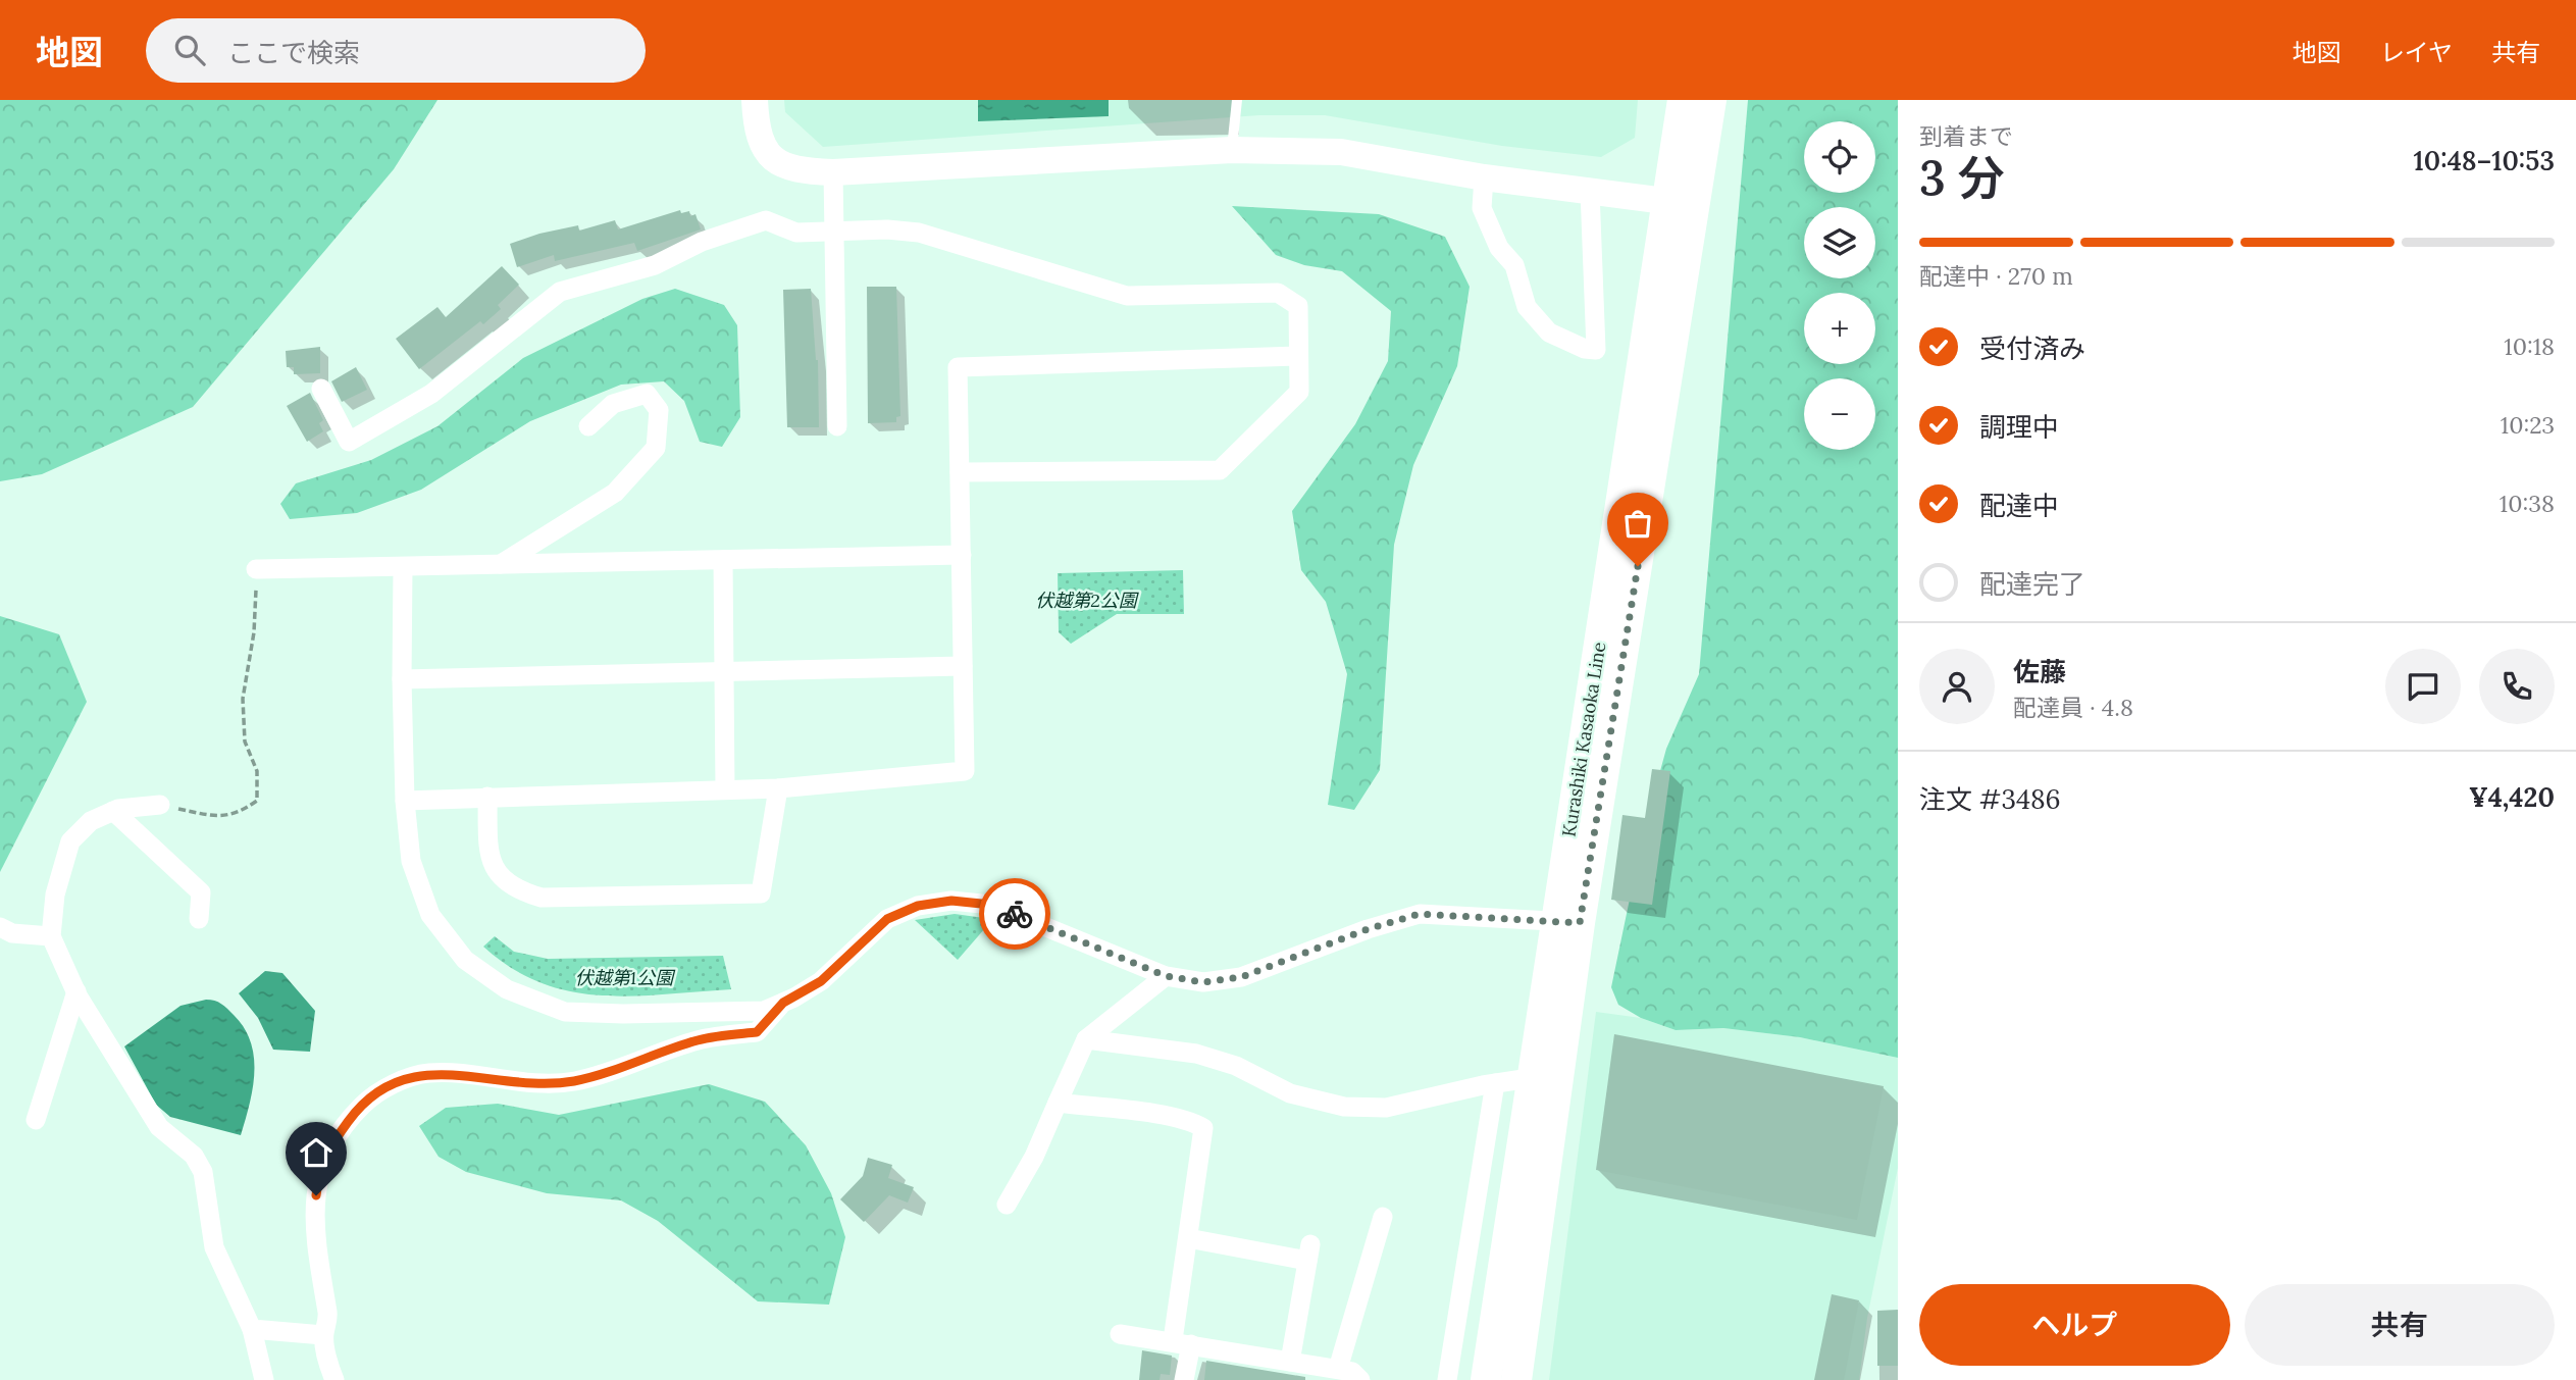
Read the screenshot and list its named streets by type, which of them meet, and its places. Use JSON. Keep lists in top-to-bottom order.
{
  "streets": {
    "main road": ["Kurashiki Kasaoka Line"]
  },
  "parks": ["伏越第2公園", "伏越第1公園"],
  "page": {
    "header": "地図",
    "search": "ここで検索",
    "nav": ["地図", "レイヤ", "共有"],
    "heading": ["3 分", "到着まで", "10:48–10:53"],
    "panel": [
      "佐藤",
      "配達員 · 4.8",
      "注文 #3486",
      "¥4,420"
    ],
    "map_buttons": ["+", "−"],
    "bar": "配達中 · 270 m",
    "list": [
      ["受付済み", "10:18"],
      ["調理中", "10:23"],
      ["配達中", "10:38"],
      "配達完了"
    ],
    "buttons": ["ヘルプ", "共有"]
  }
}
